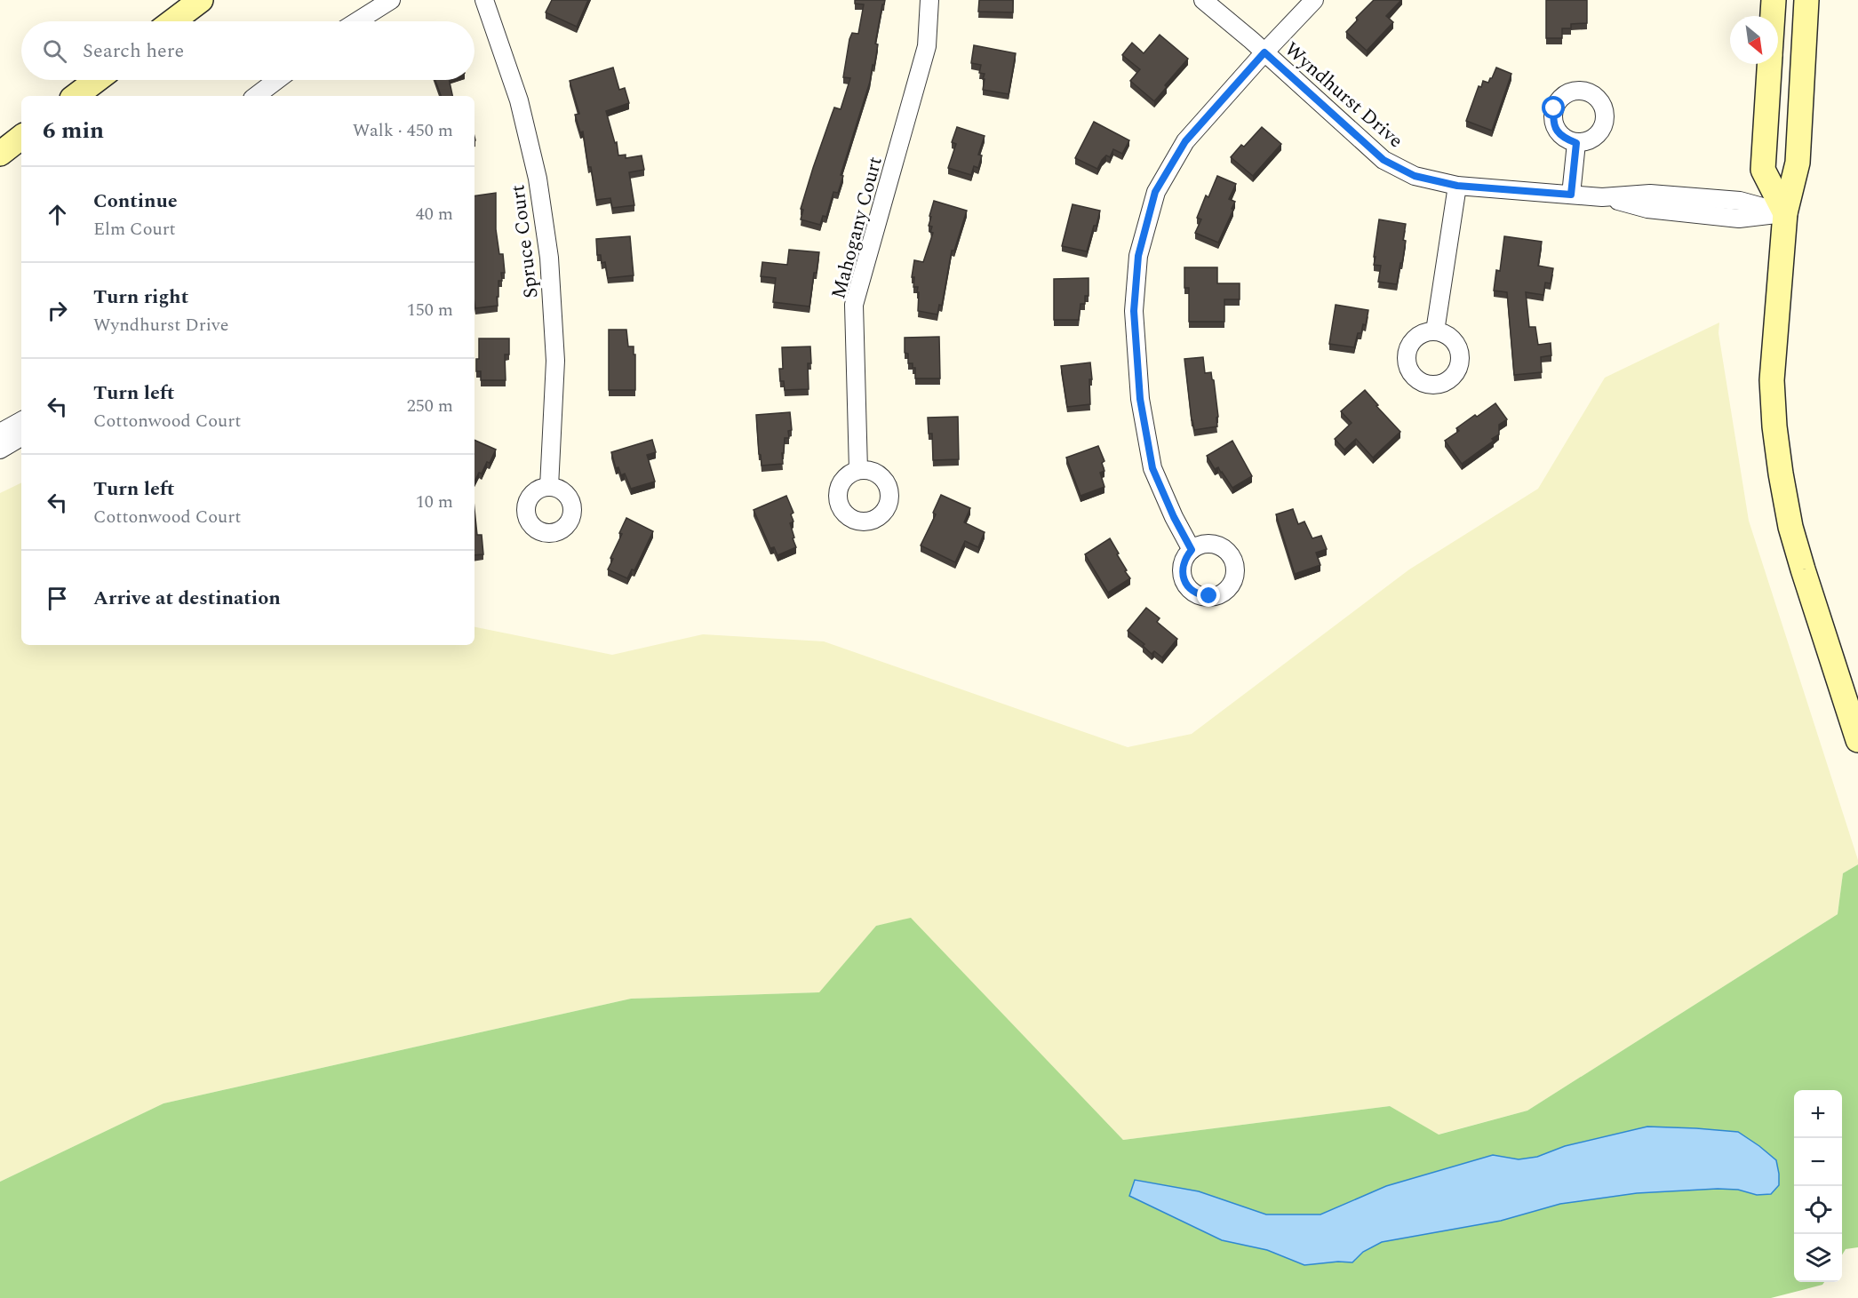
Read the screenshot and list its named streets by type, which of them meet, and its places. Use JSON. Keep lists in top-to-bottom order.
{
  "streets": {
    "street": ["Wyndhurst Drive", "Mahogany Court", "Spruce Court"]
  },
  "north": "bottom right",
  "page": {
    "search": "Search here",
    "heading": ["6 min", "Walk · 450 m"],
    "list": [
      ["Continue", "Elm Court", "40 m"],
      ["Turn right", "Wyndhurst Drive", "150 m"],
      ["Turn left", "Cottonwood Court", "250 m"],
      ["Turn left", "Cottonwood Court", "10 m"],
      "Arrive at destination"
    ],
    "map_buttons": ["+", "−"]
  }
}
